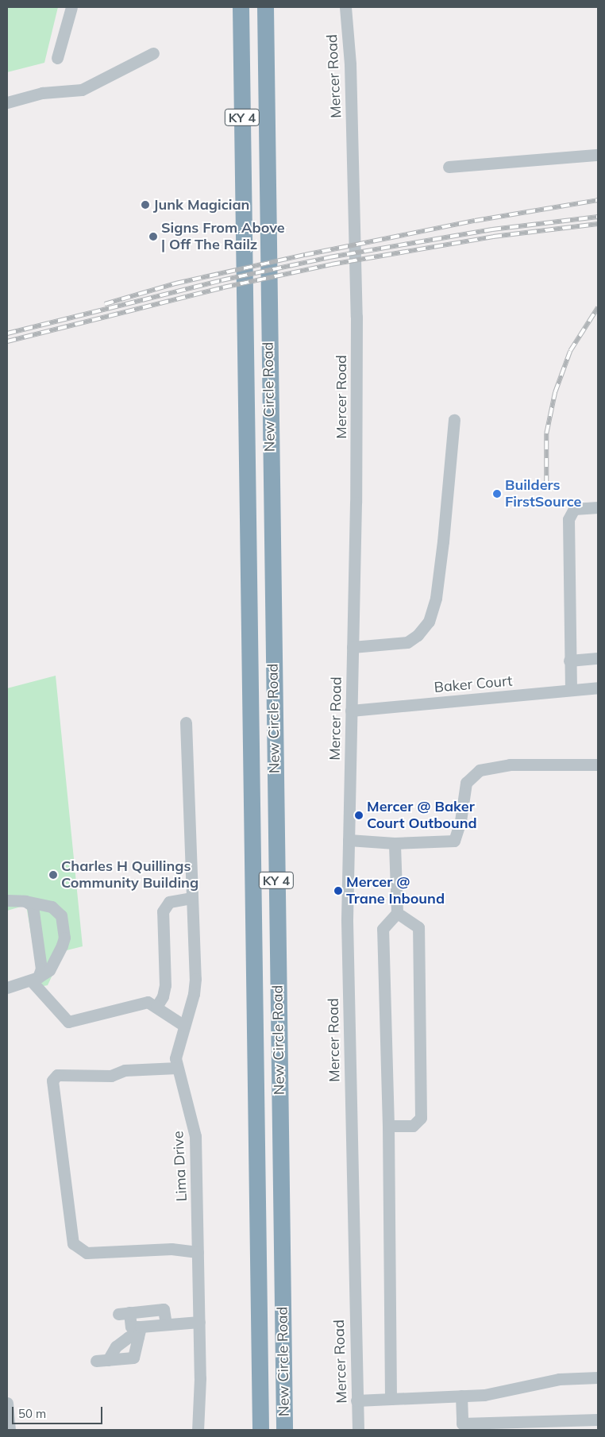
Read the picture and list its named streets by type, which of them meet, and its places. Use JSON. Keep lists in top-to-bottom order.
{
  "streets": {
    "highway": ["KY 4", "New Circle Road"],
    "street": ["Mercer Road", "Baker Court", "Lima Drive"]
  },
  "crossings": [
    ["Mercer Road", "Baker Court"]
  ],
  "places": [
    "Junk Magician",
    "Signs From Above | Off The Railz",
    "Builders FirstSource",
    "Mercer @ Baker Court Outbound",
    "Charles H Quillings Community Building",
    "Mercer @ Trane Inbound"
  ],
  "scale_bar": "50 m"
}
